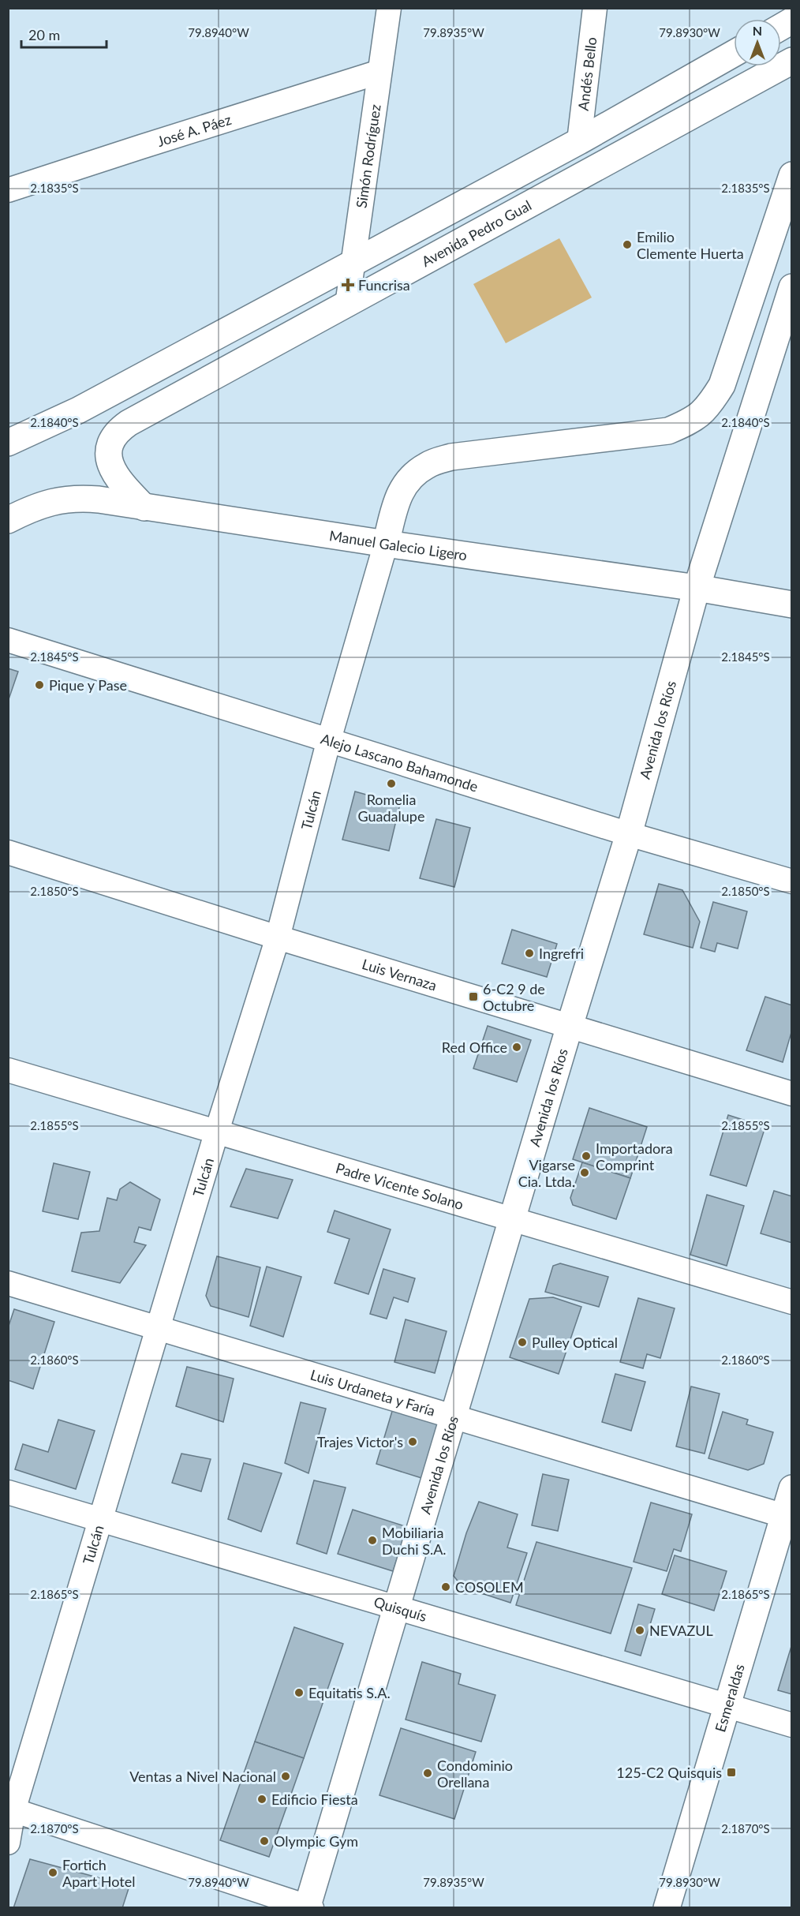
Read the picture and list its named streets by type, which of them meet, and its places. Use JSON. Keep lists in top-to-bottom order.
{
  "streets": {
    "main road": [
      "Avenida Pedro Gual",
      "Manuel Galecio Ligero",
      "Avenida los Ríos",
      "Esmeraldas"
    ],
    "street": [
      "Andés Bello",
      "José A. Páez",
      "Simón Rodríguez",
      "Alejo Lascano Bahamonde",
      "Tulcán",
      "Luis Vernaza",
      "Padre Vicente Solano",
      "Luis Urdaneta y Faría",
      "Quisquís"
    ]
  },
  "crossings": [
    ["José A. Páez", "Simón Rodríguez"],
    ["Simón Rodríguez", "Avenida Pedro Gual"],
    ["Avenida Pedro Gual", "Manuel Galecio Ligero"],
    ["Manuel Galecio Ligero", "Avenida los Ríos"],
    ["Manuel Galecio Ligero", "Tulcán"],
    ["Avenida los Ríos", "Alejo Lascano Bahamonde"],
    ["Avenida los Ríos", "Luis Vernaza"],
    ["Avenida los Ríos", "Padre Vicente Solano"],
    ["Avenida los Ríos", "Luis Urdaneta y Faría"],
    ["Avenida los Ríos", "Quisquís"],
    ["Alejo Lascano Bahamonde", "Tulcán"],
    ["Tulcán", "Luis Vernaza"],
    ["Tulcán", "Padre Vicente Solano"],
    ["Tulcán", "Luis Urdaneta y Faría"],
    ["Tulcán", "Quisquís"],
    ["Luis Urdaneta y Faría", "Esmeraldas"],
    ["Quisquís", "Esmeraldas"]
  ],
  "places": {
    "other": [
      "Emilio Clemente Huerta",
      "Pique y Pase",
      "Romelia Guadalupe",
      "Ingrefri",
      "Red Office",
      "Importadora Comprint",
      "Vigarse Cia. Ltda.",
      "Pulley Optical",
      "Trajes Victor's",
      "Mobiliaria Duchi S.A.",
      "COSOLEM",
      "NEVAZUL",
      "Equitatis S.A.",
      "Condominio Orellana",
      "Ventas a Nivel Nacional",
      "Edificio Fiesta",
      "Olympic Gym",
      "Fortich Apart Hotel"
    ],
    "health": ["Funcrisa"],
    "transit": ["6-C2 9 de Octubre", "125-C2 Quisquis"]
  },
  "scale_bar": "20 m",
  "north": "top",
  "coordinates": [
    "79.8940°W",
    "79.8935°W",
    "79.8930°W",
    "2.1835°S",
    "2.1840°S",
    "2.1845°S",
    "2.1850°S",
    "2.1855°S",
    "2.1860°S",
    "2.1865°S",
    "2.1870°S"
  ]
}
